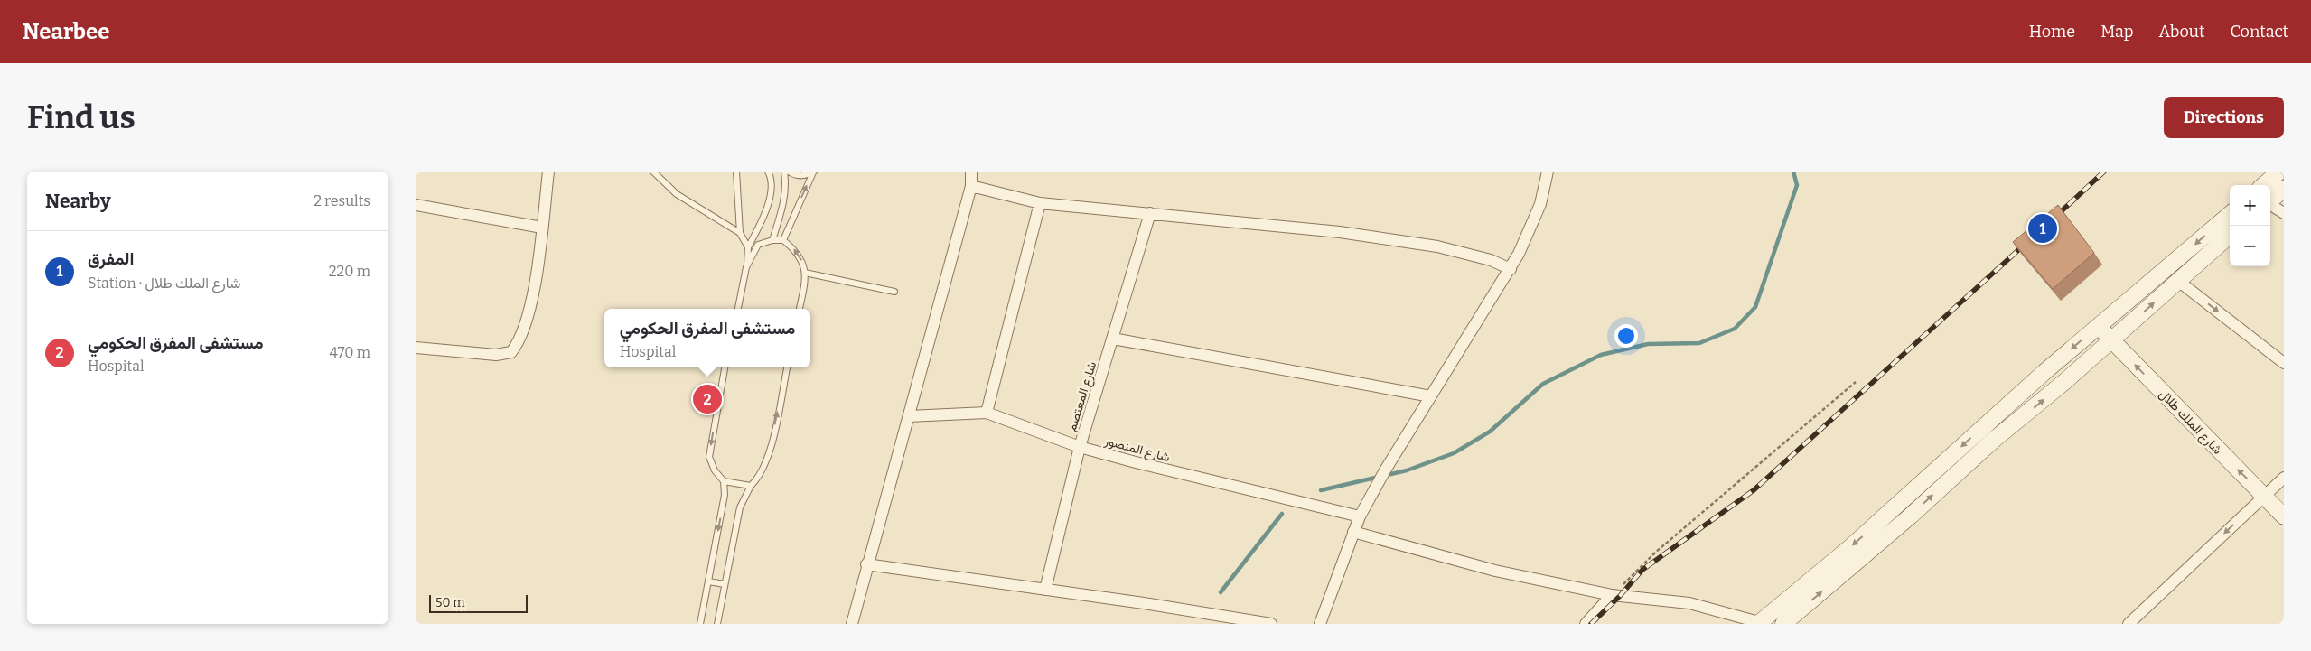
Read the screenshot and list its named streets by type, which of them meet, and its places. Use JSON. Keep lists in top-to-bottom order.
{
  "streets": {
    "main road": ["شارع الملك طلال"],
    "street": ["شارع المعتصم", "شارع المنصور"]
  },
  "crossings": [
    ["شارع المعتصم", "شارع المنصور"]
  ],
  "one_way": ["شارع الملك طلال"],
  "scale_bar": "50 m",
  "page": {
    "header": "Nearbee",
    "nav": [
      "Home",
      "Map",
      "About",
      "Contact"
    ],
    "buttons": "Directions",
    "title": "Find us",
    "heading": ["Nearby", "2 results"],
    "map_buttons": ["+", "−"],
    "pins": ["1", "2"],
    "list": [
      {
        "mark": "1",
        "name": "المفرق",
        "note": "Station · شارع الملك طلال",
        "value": "220 m"
      },
      {
        "mark": "2",
        "name": "مستشفى المفرق الحكومي",
        "note": "Hospital",
        "value": "470 m"
      }
    ],
    "popup": ["مستشفى المفرق الحكومي", "Hospital"],
    "scale": "50 m"
  }
}
